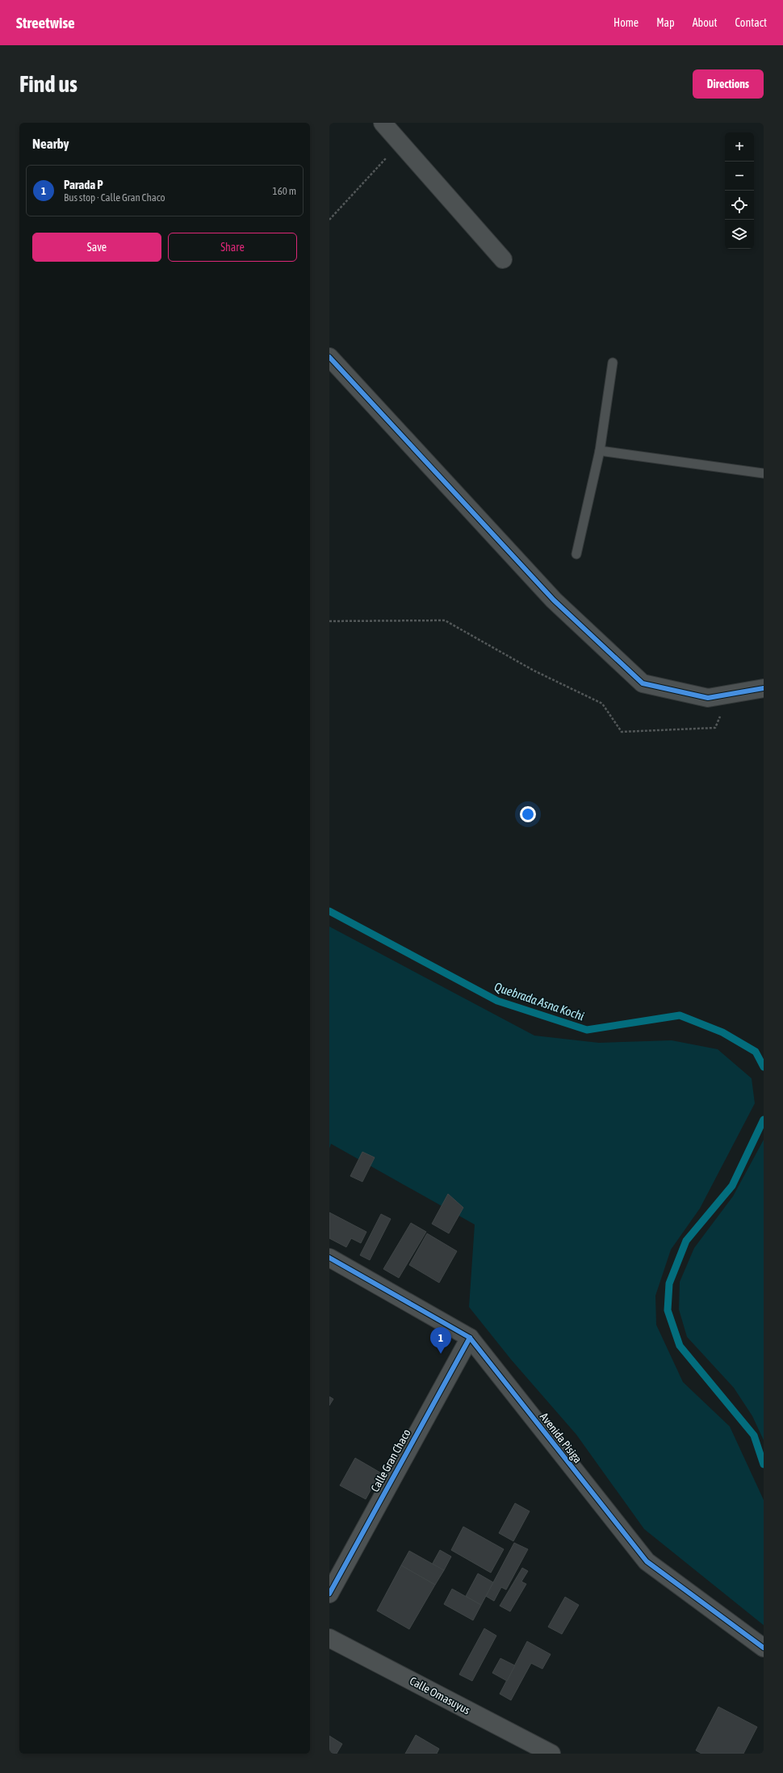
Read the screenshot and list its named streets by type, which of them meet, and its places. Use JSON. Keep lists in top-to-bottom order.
{
  "streets": {
    "street": ["Avenida Pisiga", "Calle Gran Chaco", "Calle Omasuyus"]
  },
  "crossings": [
    ["Avenida Pisiga", "Calle Gran Chaco"]
  ],
  "water": ["Quebrada Asna Kochi"],
  "page": {
    "header": "Streetwise",
    "nav": [
      "Home",
      "Map",
      "About",
      "Contact"
    ],
    "buttons": [
      "Directions",
      ["Save", "Share"]
    ],
    "title": "Find us",
    "heading": "Nearby",
    "map_buttons": ["+", "−"],
    "list": [
      {
        "mark": "1",
        "name": "Parada P",
        "note": "Bus stop · Calle Gran Chaco",
        "value": "160 m"
      }
    ],
    "pins": "1"
  }
}
